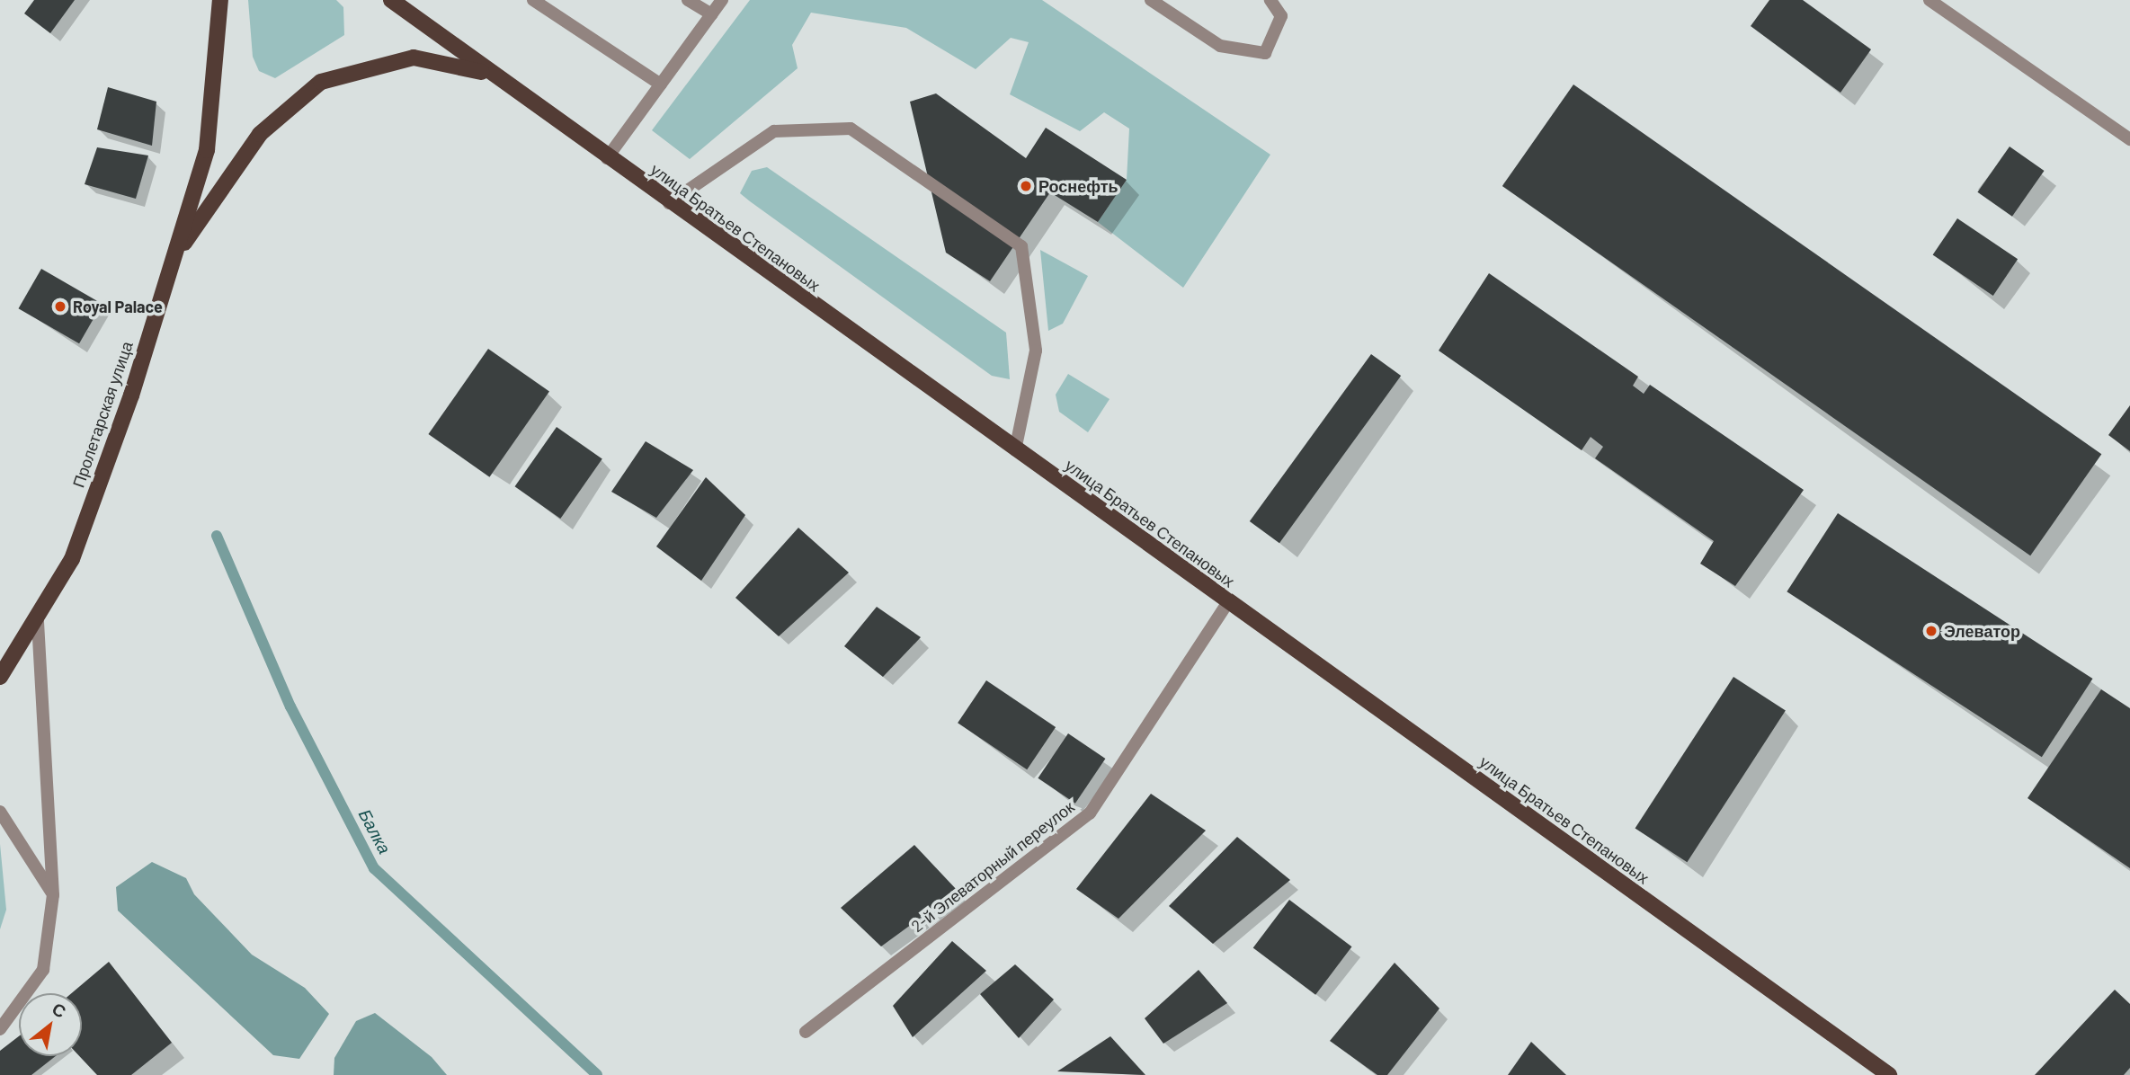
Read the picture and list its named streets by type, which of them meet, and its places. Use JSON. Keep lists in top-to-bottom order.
{
  "streets": {
    "main road": ["улица Братьев Степановых", "Пролетарская улица"],
    "street": ["2-й Элеваторный переулок"]
  },
  "crossings": [
    ["улица Братьев Степановых", "2-й Элеваторный переулок"]
  ],
  "water": ["Балка"],
  "places": ["Роснефть", "Royal Palace", "Элеватор"],
  "north": "top right"
}
